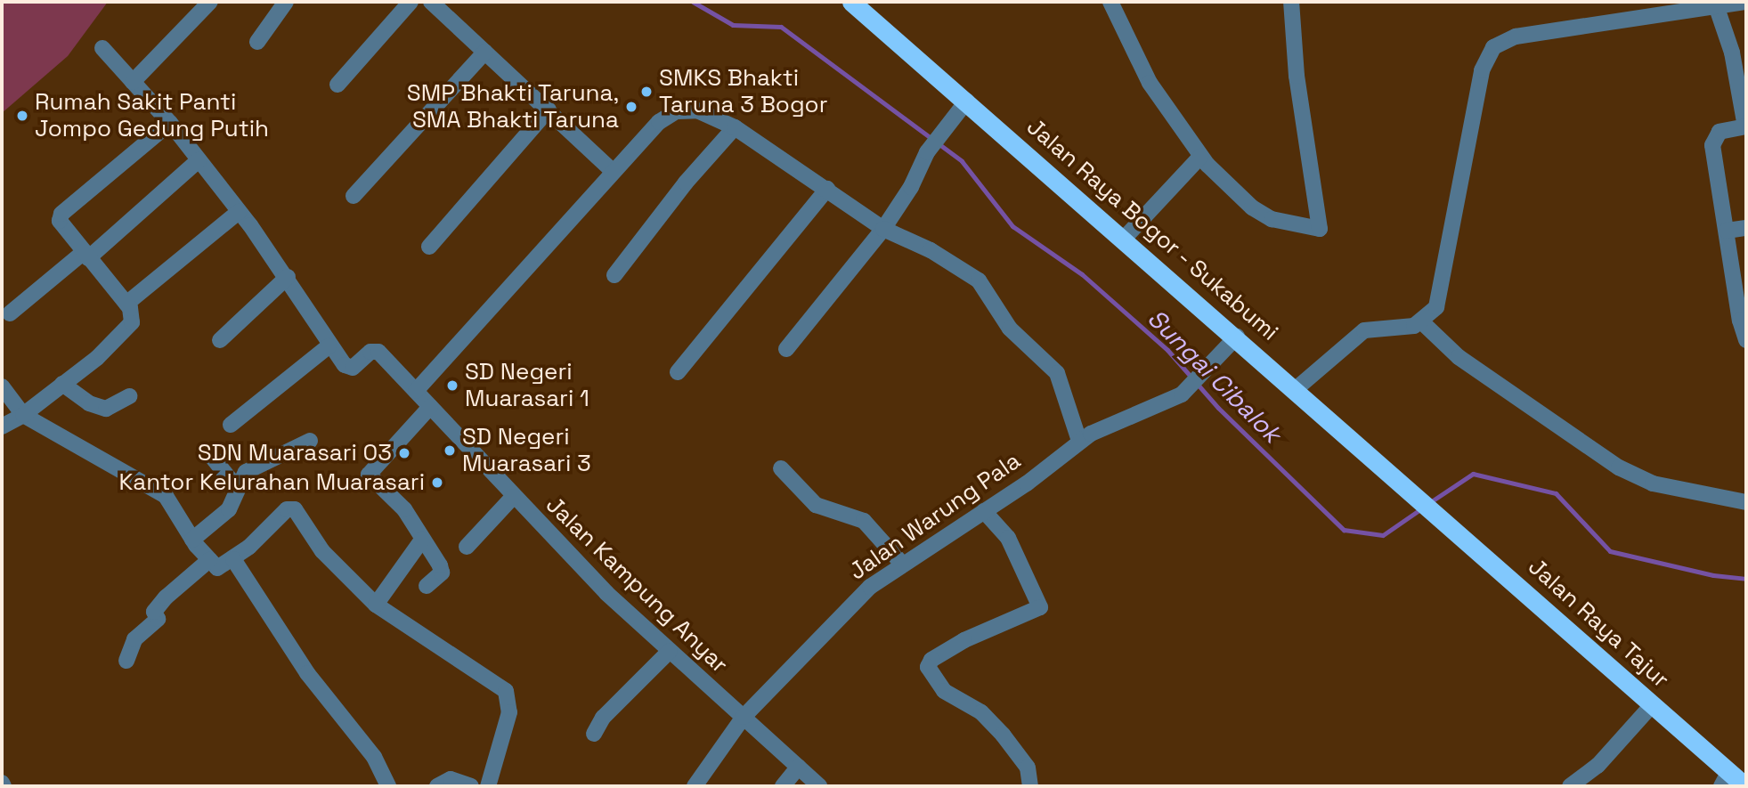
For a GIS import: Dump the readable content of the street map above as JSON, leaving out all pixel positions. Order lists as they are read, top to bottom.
{
  "streets": {
    "highway": ["Jalan Raya Bogor - Sukabumi", "Jalan Raya Tajur"],
    "street": ["Jalan Warung Pala", "Jalan Kampung Anyar"]
  },
  "crossings": [
    ["Jalan Raya Bogor - Sukabumi", "Jalan Warung Pala"],
    ["Jalan Raya Bogor - Sukabumi", "Jalan Raya Tajur"],
    ["Jalan Warung Pala", "Jalan Kampung Anyar"]
  ],
  "water": ["Sungai Cibalok"],
  "places": [
    "SMKS Bhakti Taruna 3 Bogor",
    "SMP Bhakti Taruna, SMA Bhakti Taruna",
    "Rumah Sakit Panti Jompo Gedung Putih",
    "SD Negeri Muarasari 1",
    "SD Negeri Muarasari 3",
    "SDN Muarasari 03",
    "Kantor Kelurahan Muarasari"
  ]
}
